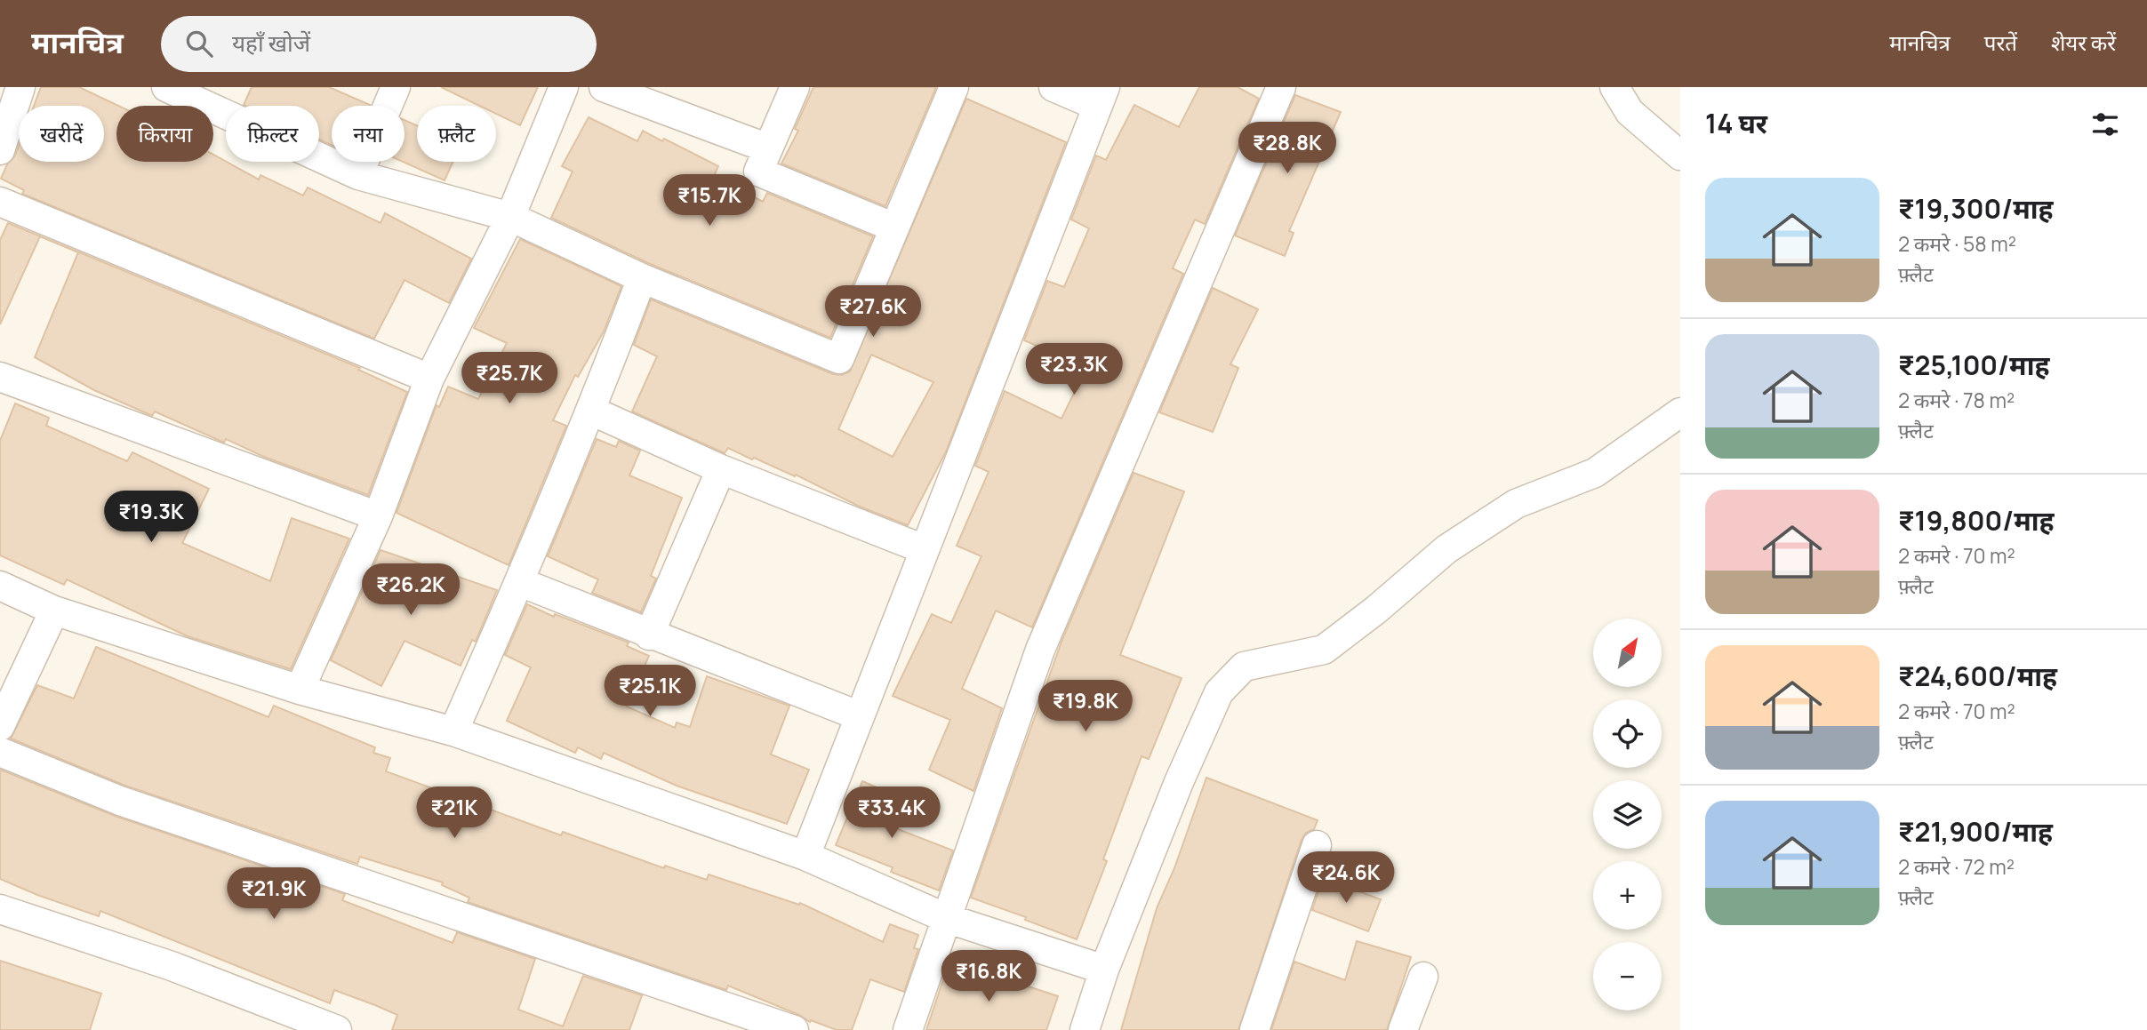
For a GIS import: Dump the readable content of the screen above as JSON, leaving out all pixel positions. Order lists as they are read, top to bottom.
{
  "north": "top right",
  "page": {
    "header": "मानचित्र",
    "search": "यहाँ खोजें",
    "nav": ["मानचित्र", "परतें", "शेयर करें"],
    "heading": "14 घर",
    "chip": [
      "खरीदें",
      "किराया",
      "फ़िल्टर",
      "नया",
      "फ़्लैट"
    ],
    "price": [
      "₹28.8K",
      "₹15.7K",
      "₹27.6K",
      "₹23.3K",
      "₹25.7K",
      "₹19.3K",
      "₹26.2K",
      "₹25.1K",
      "₹19.8K",
      "₹21K",
      "₹33.4K",
      "₹24.6K",
      "₹21.9K",
      "₹16.8K"
    ],
    "list": [
      {
        "name": "₹19,300/माह",
        "note": "2 कमरे · 58 m² · फ़्लैट"
      },
      {
        "name": "₹25,100/माह",
        "note": "2 कमरे · 78 m² · फ़्लैट"
      },
      {
        "name": "₹19,800/माह",
        "note": "2 कमरे · 70 m² · फ़्लैट"
      },
      {
        "name": "₹24,600/माह",
        "note": "2 कमरे · 70 m² · फ़्लैट"
      },
      {
        "name": "₹21,900/माह",
        "note": "2 कमरे · 72 m² · फ़्लैट"
      }
    ],
    "map_buttons": ["+", "−"]
  }
}
